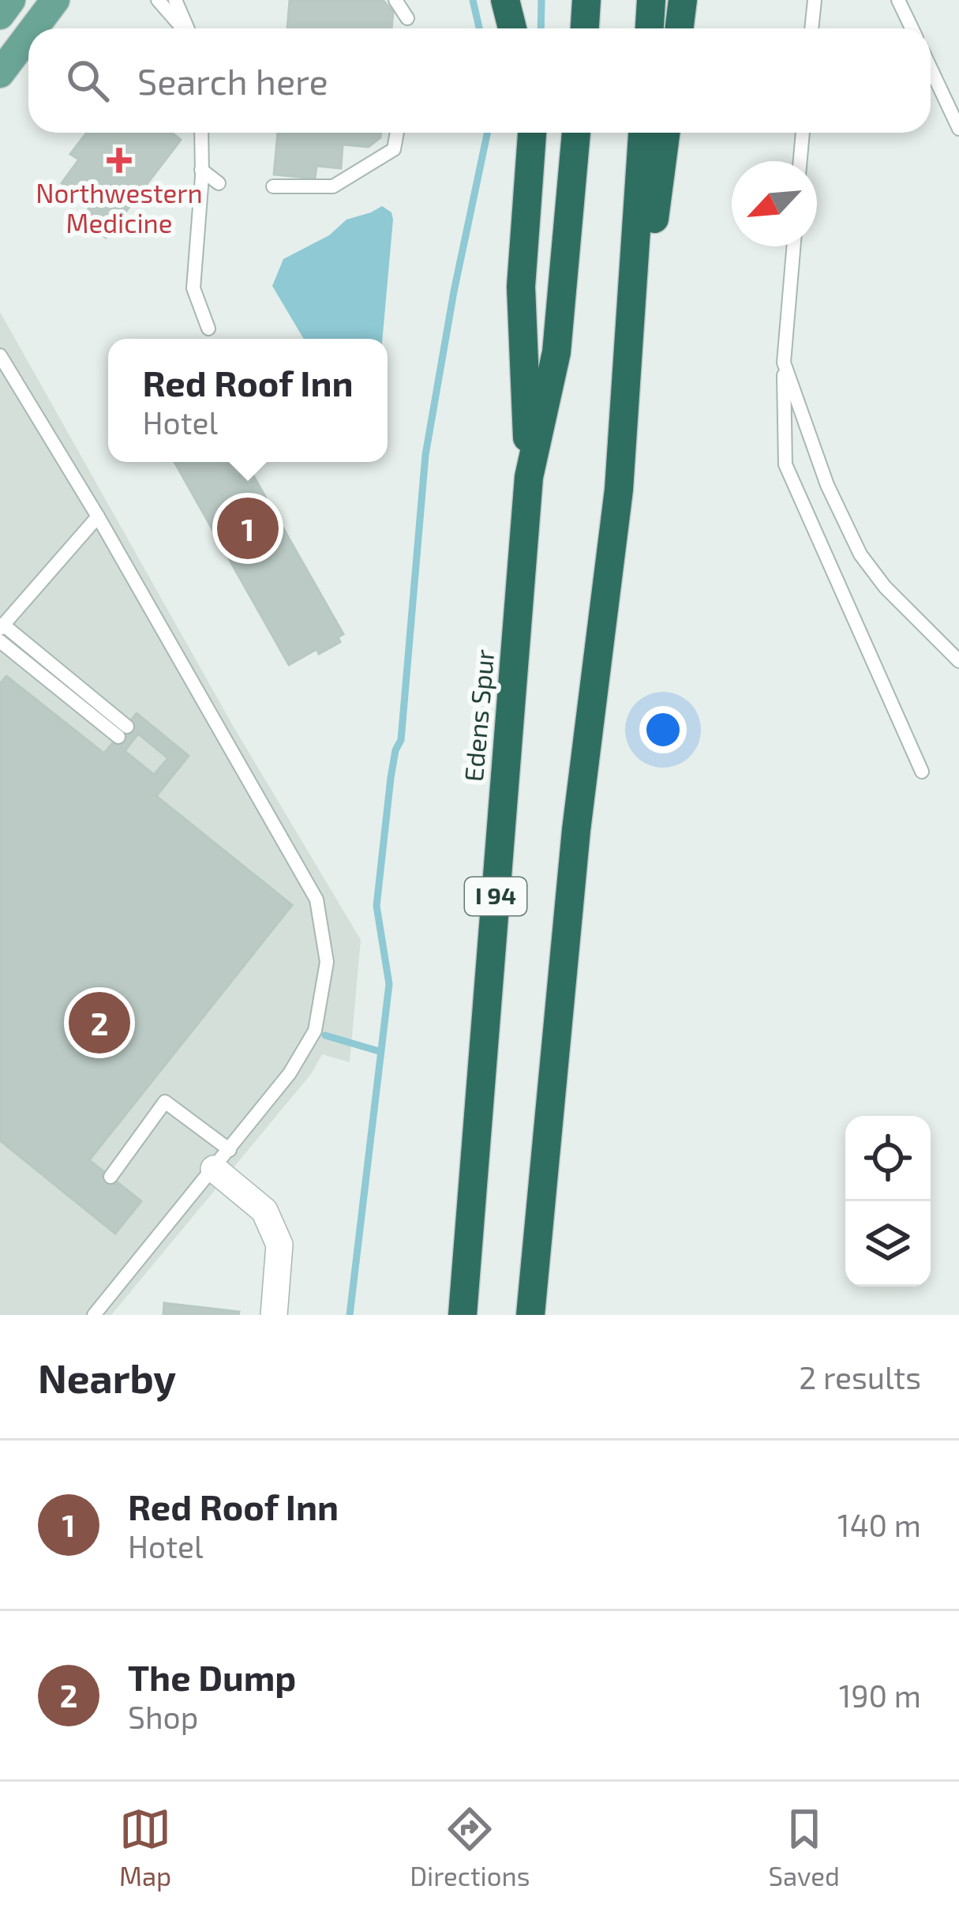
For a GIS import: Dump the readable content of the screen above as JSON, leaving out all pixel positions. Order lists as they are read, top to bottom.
{
  "streets": {
    "highway": ["Edens Spur", "I 94"]
  },
  "places": {
    "health": ["Northwestern Medicine"]
  },
  "north": "bottom left",
  "page": {
    "search": "Search here",
    "popup": ["Red Roof Inn", "Hotel"],
    "pins": ["1", "2"],
    "heading": ["Nearby", "2 results"],
    "list": [
      {
        "mark": "1",
        "name": "Red Roof Inn",
        "note": "Hotel",
        "value": "140 m"
      },
      {
        "mark": "2",
        "name": "The Dump",
        "note": "Shop",
        "value": "190 m"
      }
    ],
    "nav": ["Map", "Directions", "Saved"]
  }
}
